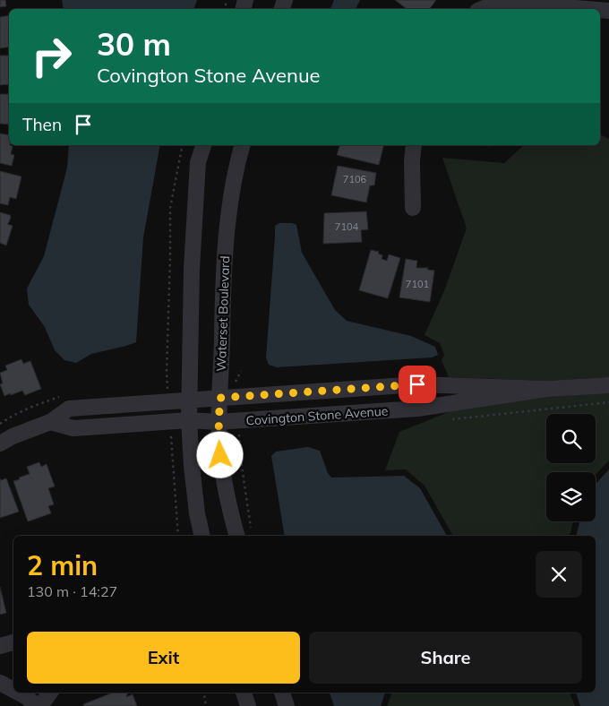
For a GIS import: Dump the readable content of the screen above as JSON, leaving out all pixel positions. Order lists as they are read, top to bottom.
{
  "streets": {
    "street": ["Waterset Boulevard", "Covington Stone Avenue"]
  },
  "crossings": [
    ["Waterset Boulevard", "Covington Stone Avenue"]
  ],
  "house_numbers": ["7106", "7104", "7101"],
  "page": {
    "turn": ["30 m", "Covington Stone Avenue"],
    "then": "Then",
    "heading": ["2 min", "130 m · 14:27"],
    "buttons": ["Exit", "Share"]
  }
}
